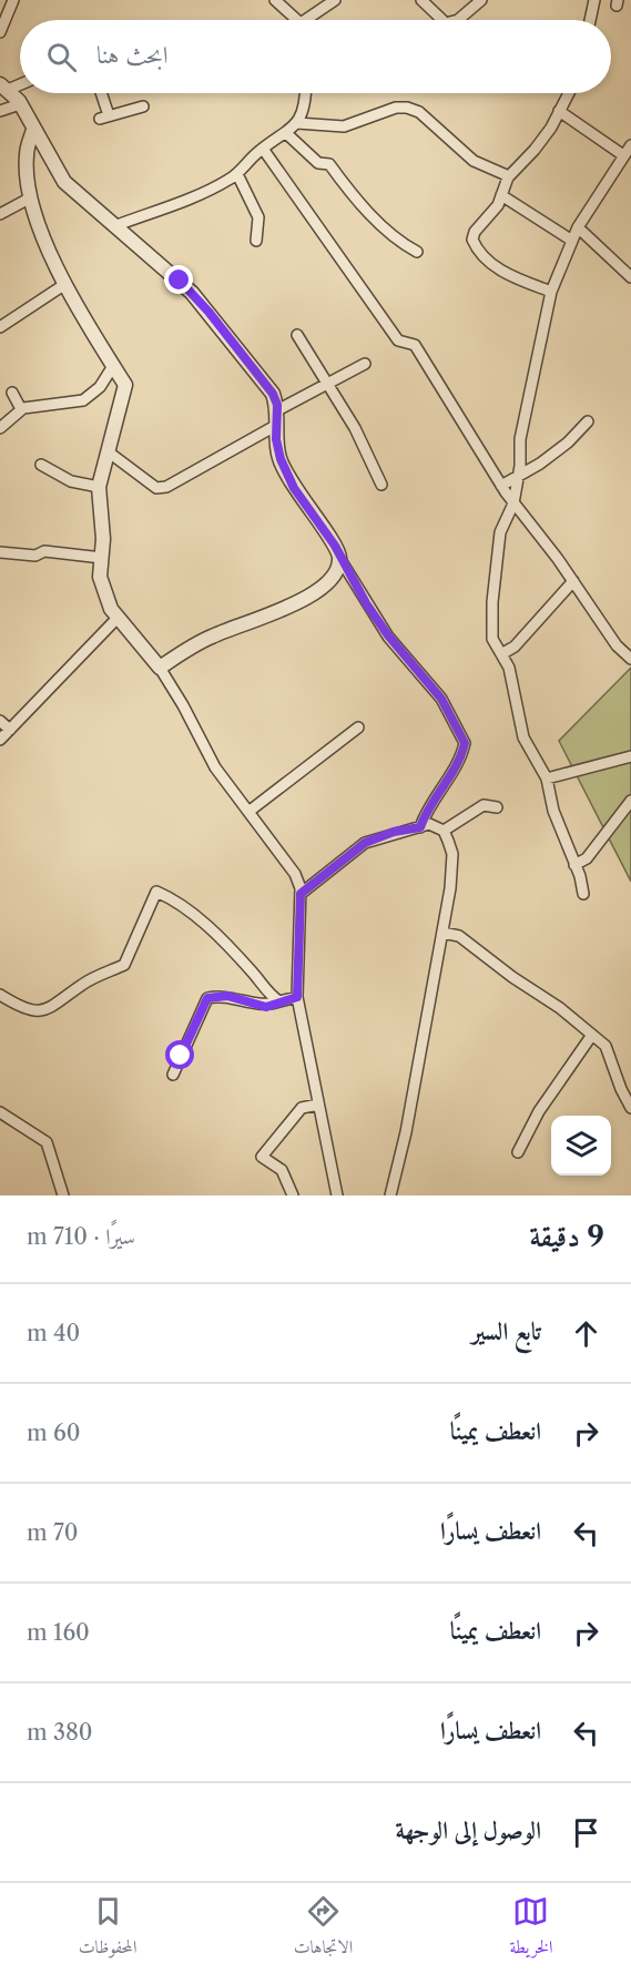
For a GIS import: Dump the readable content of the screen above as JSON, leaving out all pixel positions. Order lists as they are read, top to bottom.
{
  "page": {
    "search": "ابحث هنا",
    "heading": ["9 دقيقة", "سيرًا · 710 m"],
    "list": [
      ["تابع السير", "40 m"],
      ["انعطف يمينًا", "60 m"],
      ["انعطف يسارًا", "70 m"],
      ["انعطف يمينًا", "160 m"],
      ["انعطف يسارًا", "380 m"],
      "الوصول إلى الوجهة"
    ],
    "nav": ["الخريطة", "الاتجاهات", "المحفوظات"]
  }
}
